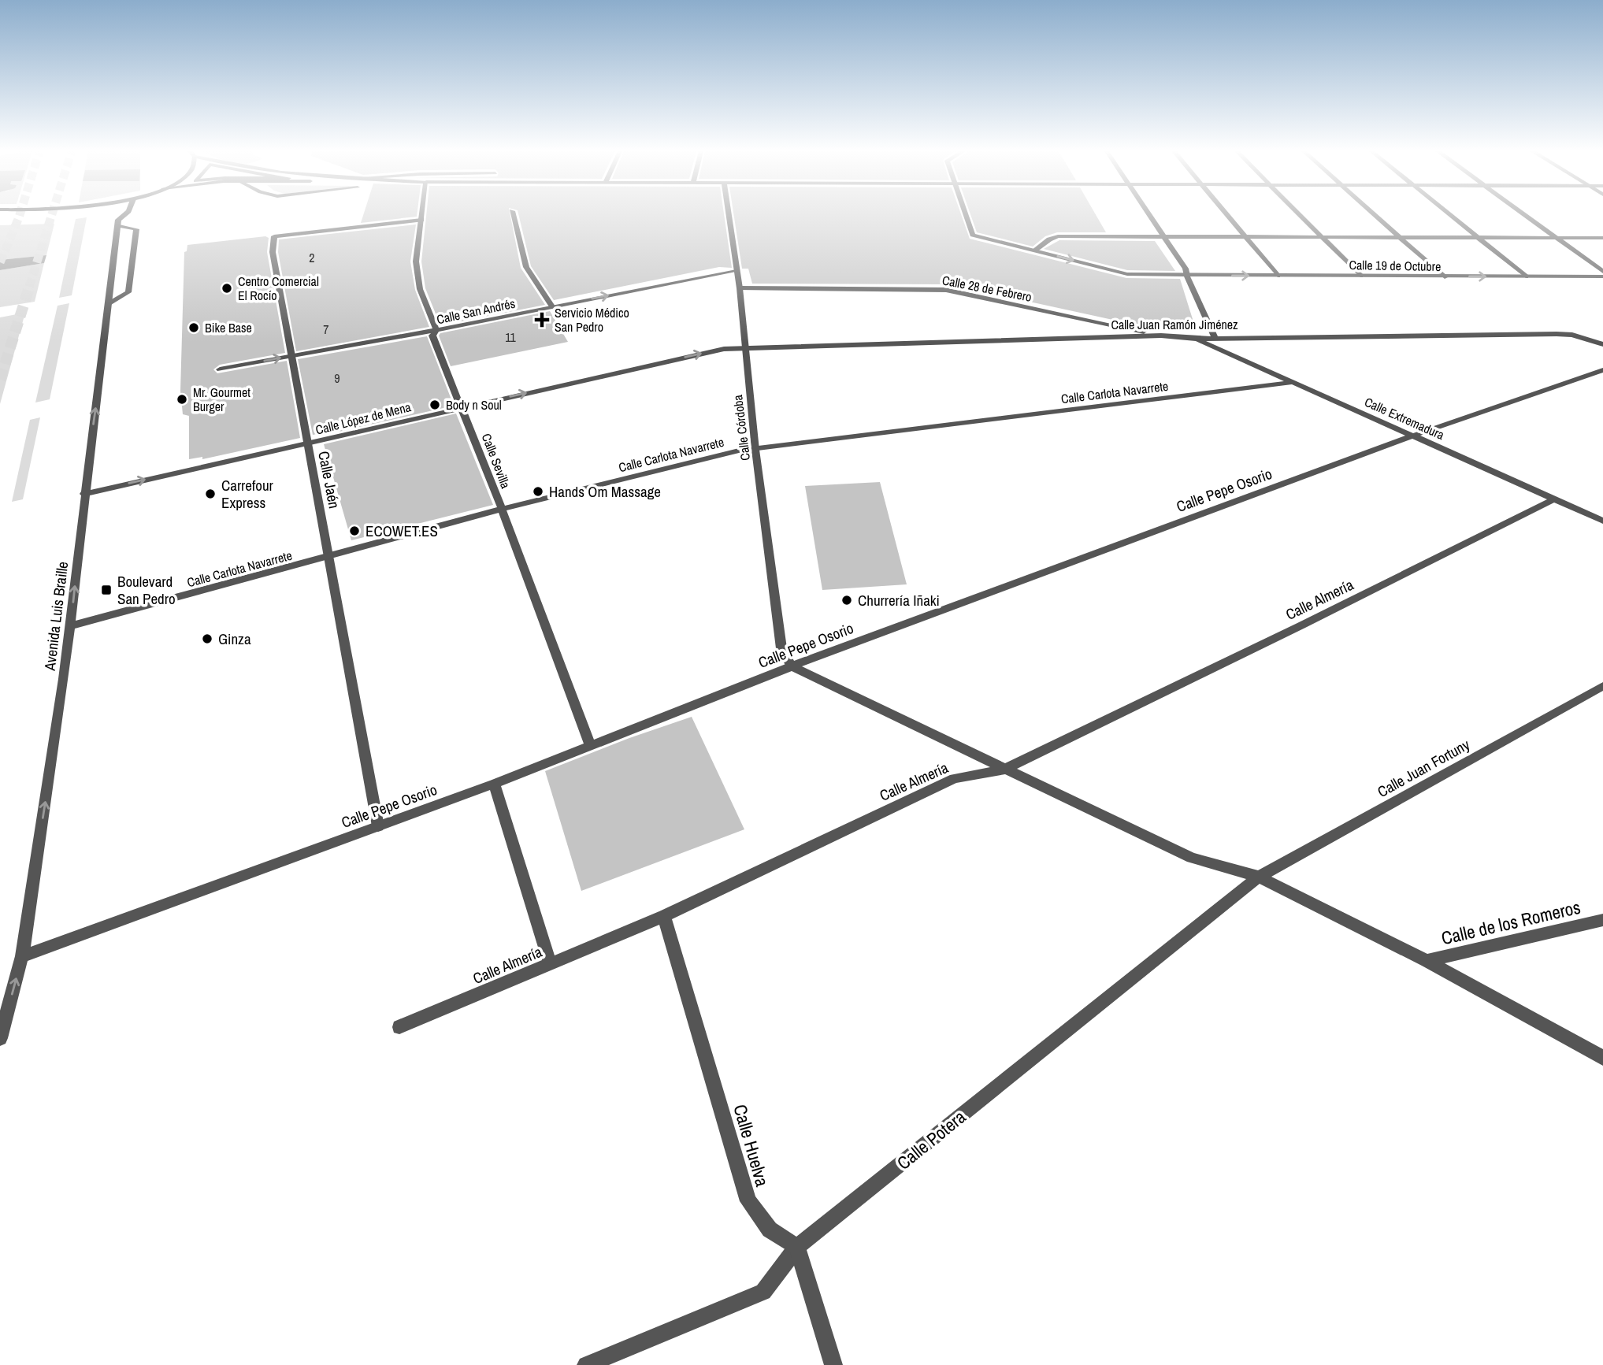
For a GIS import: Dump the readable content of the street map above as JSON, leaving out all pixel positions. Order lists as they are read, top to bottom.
{
  "streets": {
    "street": [
      "Calle 19 de Octubre",
      "Calle 28 de Febrero",
      "Calle San Andrés",
      "Calle Juan Ramón Jiménez",
      "Calle Carlota Navarrete",
      "Calle López de Mena",
      "Calle Extremadura",
      "Calle Córdoba",
      "Calle Sevilla",
      "Calle Jaén",
      "Calle Pepe Osorio",
      "Calle Almería",
      "Avenida Luis Braille",
      "Calle Juan Fortuny",
      "Calle de los Romeros",
      "Calle Potera",
      "Calle Huelva"
    ]
  },
  "crossings": [
    ["Calle 28 de Febrero", "Calle Juan Ramón Jiménez"],
    ["Calle 28 de Febrero", "Calle Córdoba"],
    ["Calle San Andrés", "Calle Córdoba"],
    ["Calle San Andrés", "Calle Sevilla"],
    ["Calle San Andrés", "Calle Jaén"],
    ["Calle Juan Ramón Jiménez", "Calle López de Mena"],
    ["Calle Juan Ramón Jiménez", "Calle Extremadura"],
    ["Calle Juan Ramón Jiménez", "Calle Córdoba"],
    ["Calle Carlota Navarrete", "Calle Extremadura"],
    ["Calle Carlota Navarrete", "Calle Córdoba"],
    ["Calle Carlota Navarrete", "Calle Sevilla"],
    ["Calle Carlota Navarrete", "Calle Jaén"],
    ["Calle Carlota Navarrete", "Avenida Luis Braille"],
    ["Calle López de Mena", "Calle Córdoba"],
    ["Calle López de Mena", "Calle Sevilla"],
    ["Calle López de Mena", "Calle Jaén"],
    ["Calle López de Mena", "Avenida Luis Braille"],
    ["Calle Extremadura", "Calle Pepe Osorio"],
    ["Calle Extremadura", "Calle Almería"],
    ["Calle Córdoba", "Calle Pepe Osorio"],
    ["Calle Sevilla", "Calle Jaén"],
    ["Calle Sevilla", "Calle Pepe Osorio"],
    ["Calle Jaén", "Calle Pepe Osorio"],
    ["Calle Pepe Osorio", "Avenida Luis Braille"],
    ["Calle Almería", "Calle Huelva"],
    ["Calle Juan Fortuny", "Calle Potera"],
    ["Calle Potera", "Calle Huelva"]
  ],
  "one_way": ["Calle San Andrés", "Calle López de Mena", "Avenida Luis Braille"],
  "places": {
    "other": [
      "Centro Comercial El Rocío",
      "Bike Base",
      "Mr. Gourmet Burger",
      "Body n Soul",
      "Hands Om Massage",
      "Carrefour Express",
      "ECOWET.ES",
      "Churrería Iñaki",
      "Ginza"
    ],
    "health": ["Servicio Médico San Pedro"],
    "transit": ["Boulevard San Pedro"]
  },
  "house_numbers": [
    "2",
    "7",
    "11",
    "9"
  ]
}
